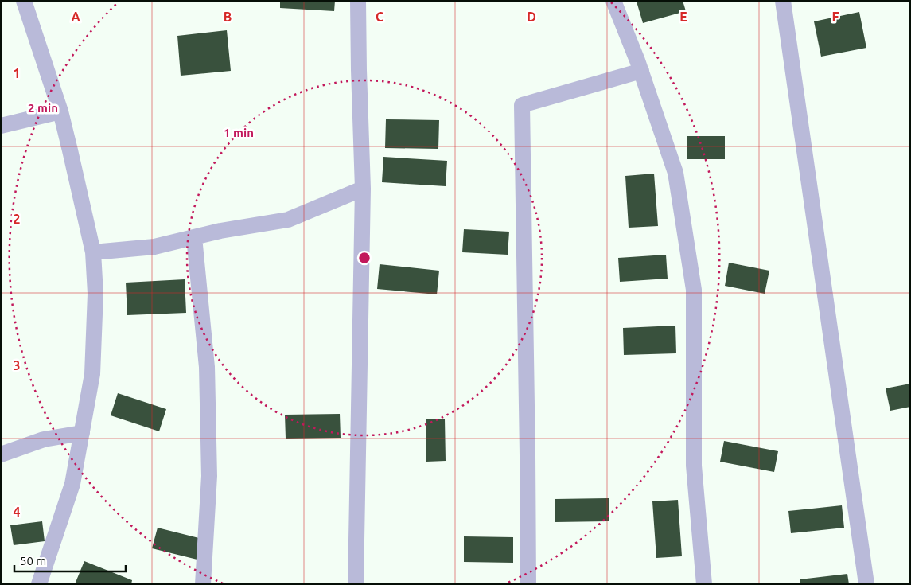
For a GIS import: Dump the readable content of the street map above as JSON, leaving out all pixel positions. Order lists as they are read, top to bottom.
{
  "scale_bar": "50 m",
  "grid": {
    "columns": [
      "A",
      "B",
      "C",
      "D",
      "E",
      "F"
    ],
    "rows": [
      "1",
      "2",
      "3",
      "4"
    ]
  },
  "rings": ["2 min", "1 min"]
}
